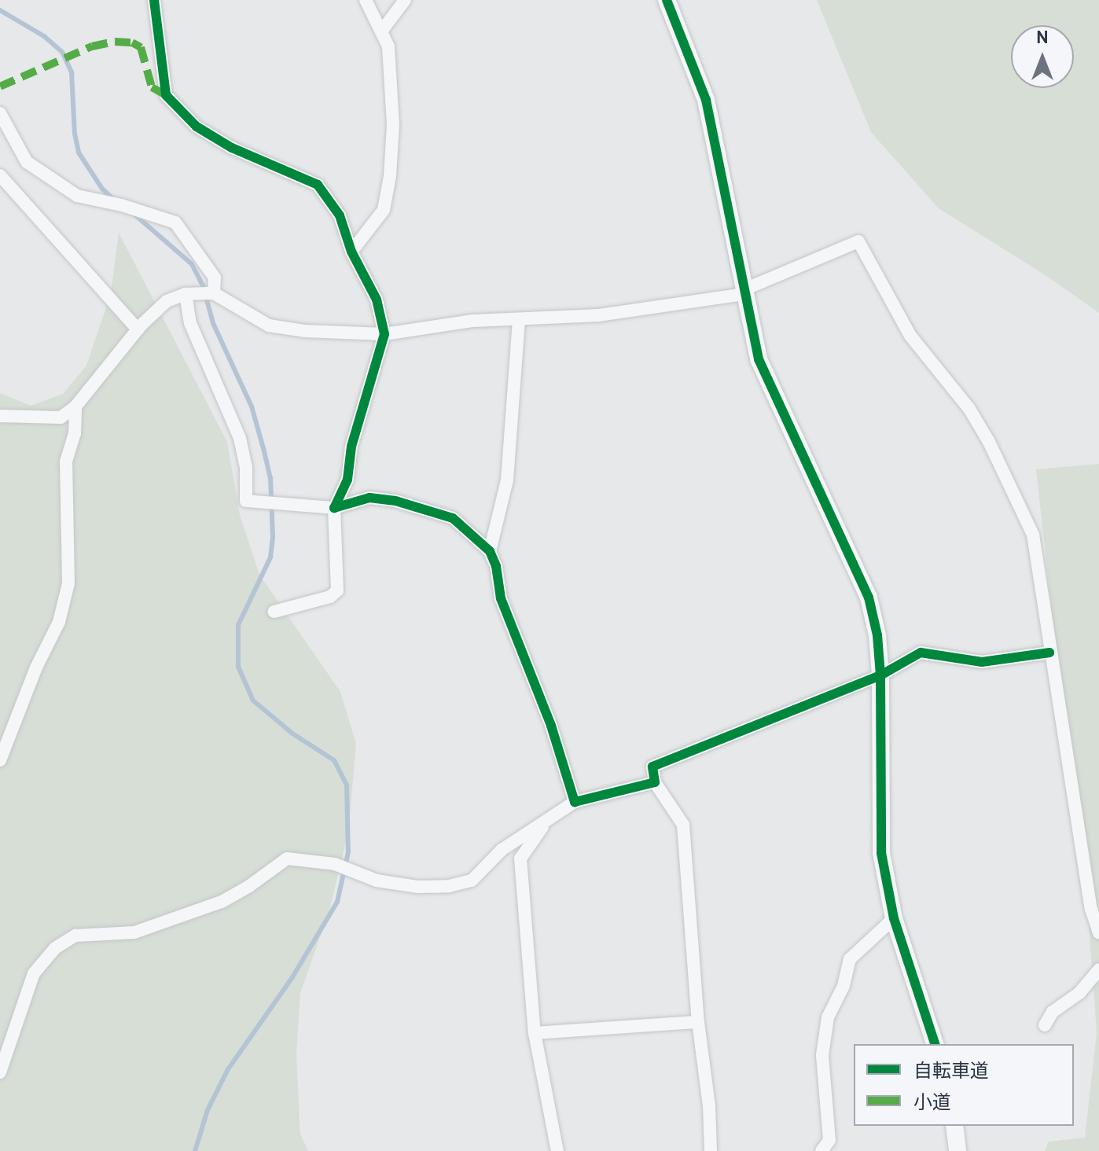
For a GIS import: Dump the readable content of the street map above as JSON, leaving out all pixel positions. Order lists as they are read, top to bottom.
{
  "legend": ["自転車道", "小道"],
  "north": "top"
}
